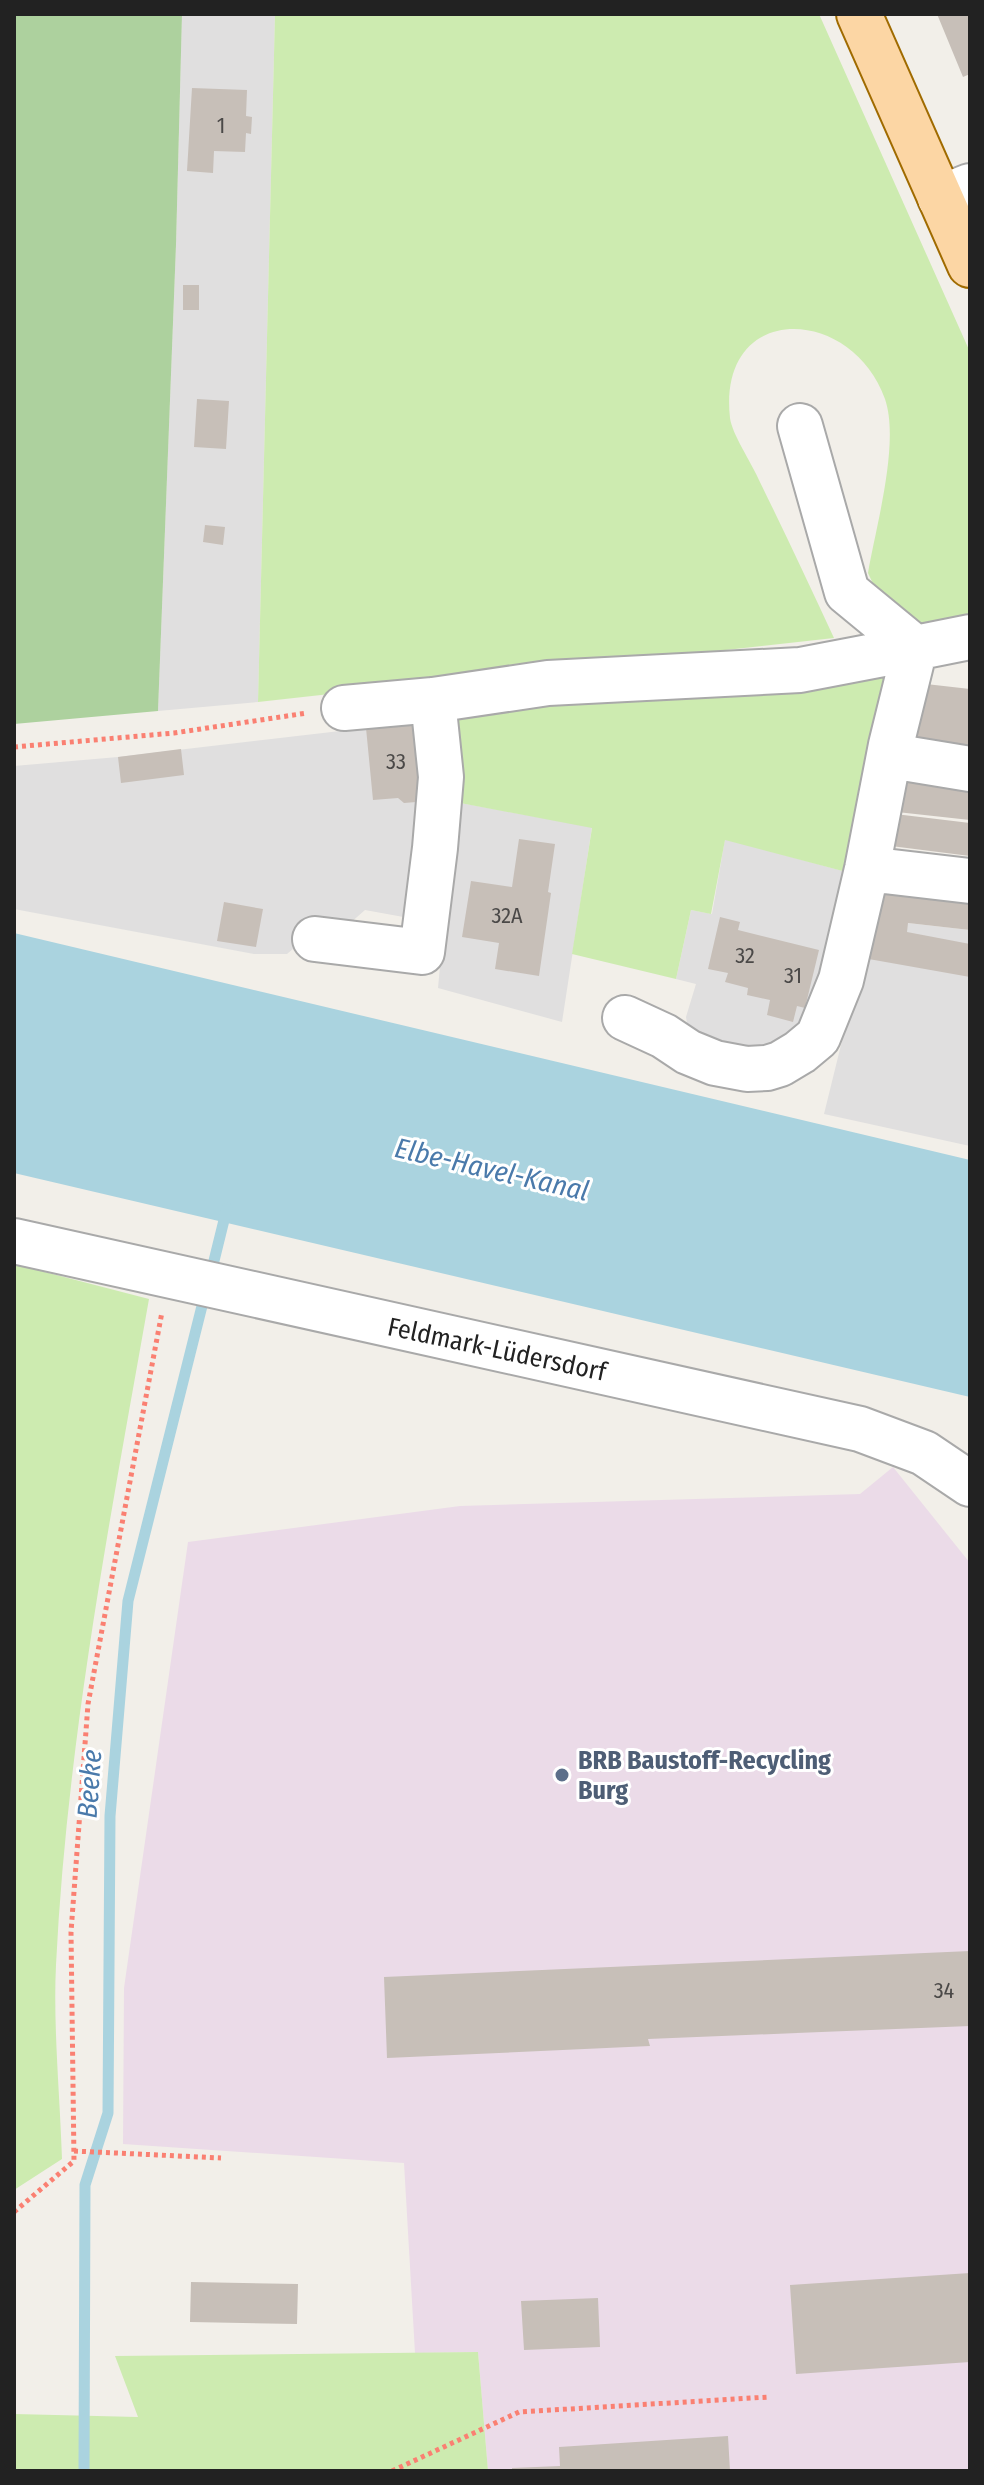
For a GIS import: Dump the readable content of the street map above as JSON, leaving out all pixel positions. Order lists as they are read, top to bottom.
{
  "streets": {
    "street": ["Feldmark-Lüdersdorf"]
  },
  "water": ["Elbe-Havel-Kanal", "Beeke"],
  "places": ["BRB Baustoff-Recycling Burg"],
  "house_numbers": [
    "1",
    "33",
    "32A",
    "32",
    "31",
    "34"
  ]
}
